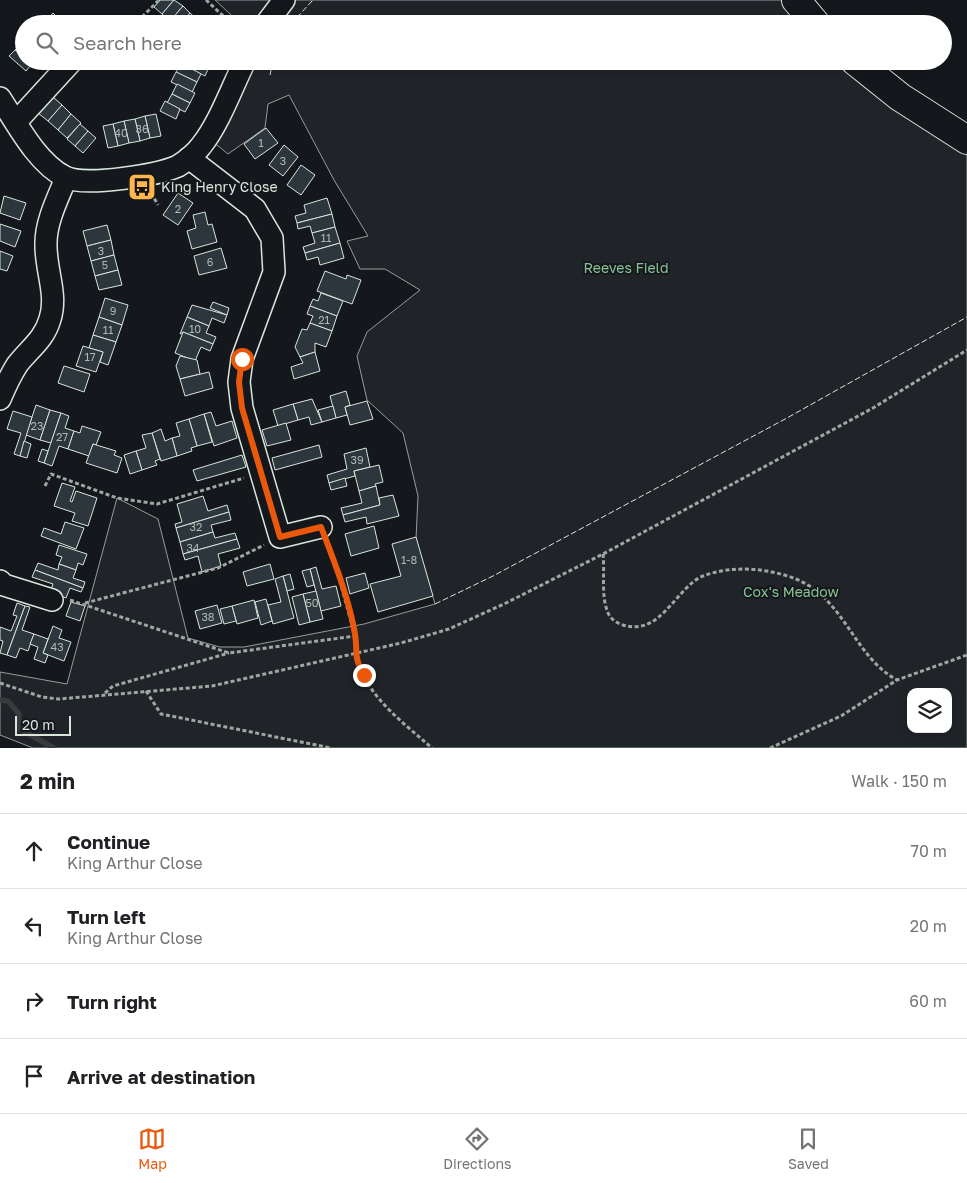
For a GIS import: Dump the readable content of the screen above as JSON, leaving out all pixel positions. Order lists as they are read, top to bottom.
{
  "parks": ["Reeves Field", "Cox's Meadow"],
  "places": {
    "bus stop": ["King Henry Close"]
  },
  "house_numbers": [
    "36",
    "40",
    "1",
    "3",
    "2",
    "11",
    "3",
    "6",
    "5",
    "9",
    "21",
    "10",
    "11",
    "17",
    "23",
    "27",
    "39",
    "32",
    "34",
    "1-8",
    "50",
    "38",
    "43"
  ],
  "scale_bar": "20 m",
  "page": {
    "search": "Search here",
    "scale": "20 m",
    "heading": ["2 min", "Walk · 150 m"],
    "list": [
      ["Continue", "King Arthur Close", "70 m"],
      ["Turn left", "King Arthur Close", "20 m"],
      ["Turn right", "60 m"],
      "Arrive at destination"
    ],
    "nav": ["Map", "Directions", "Saved"]
  }
}
